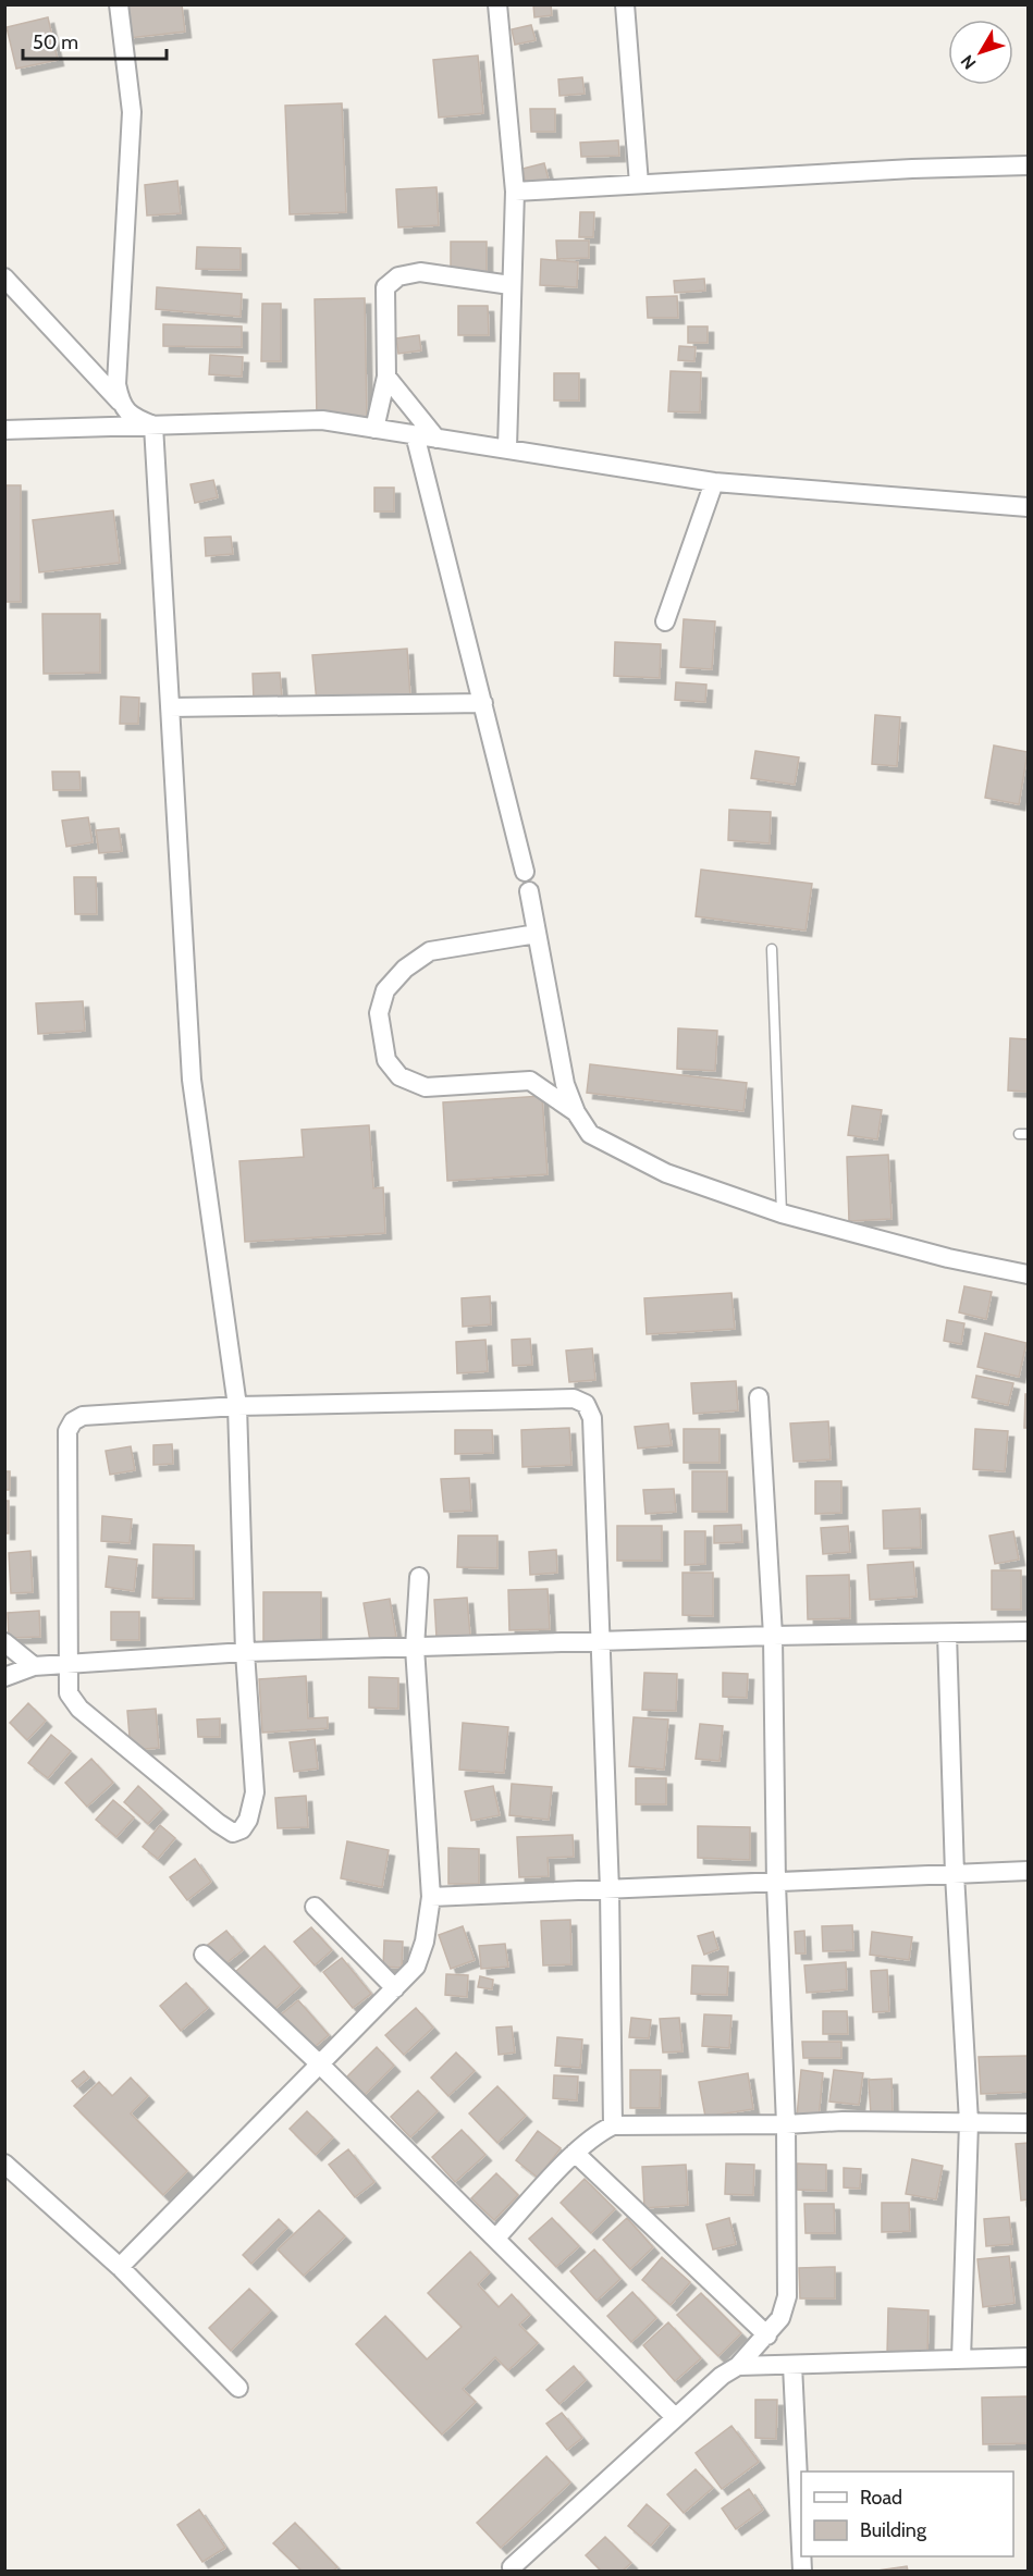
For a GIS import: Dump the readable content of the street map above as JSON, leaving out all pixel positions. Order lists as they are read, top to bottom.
{
  "legend": ["Road", "Building"],
  "scale_bar": "50 m",
  "north": "bottom left"
}
